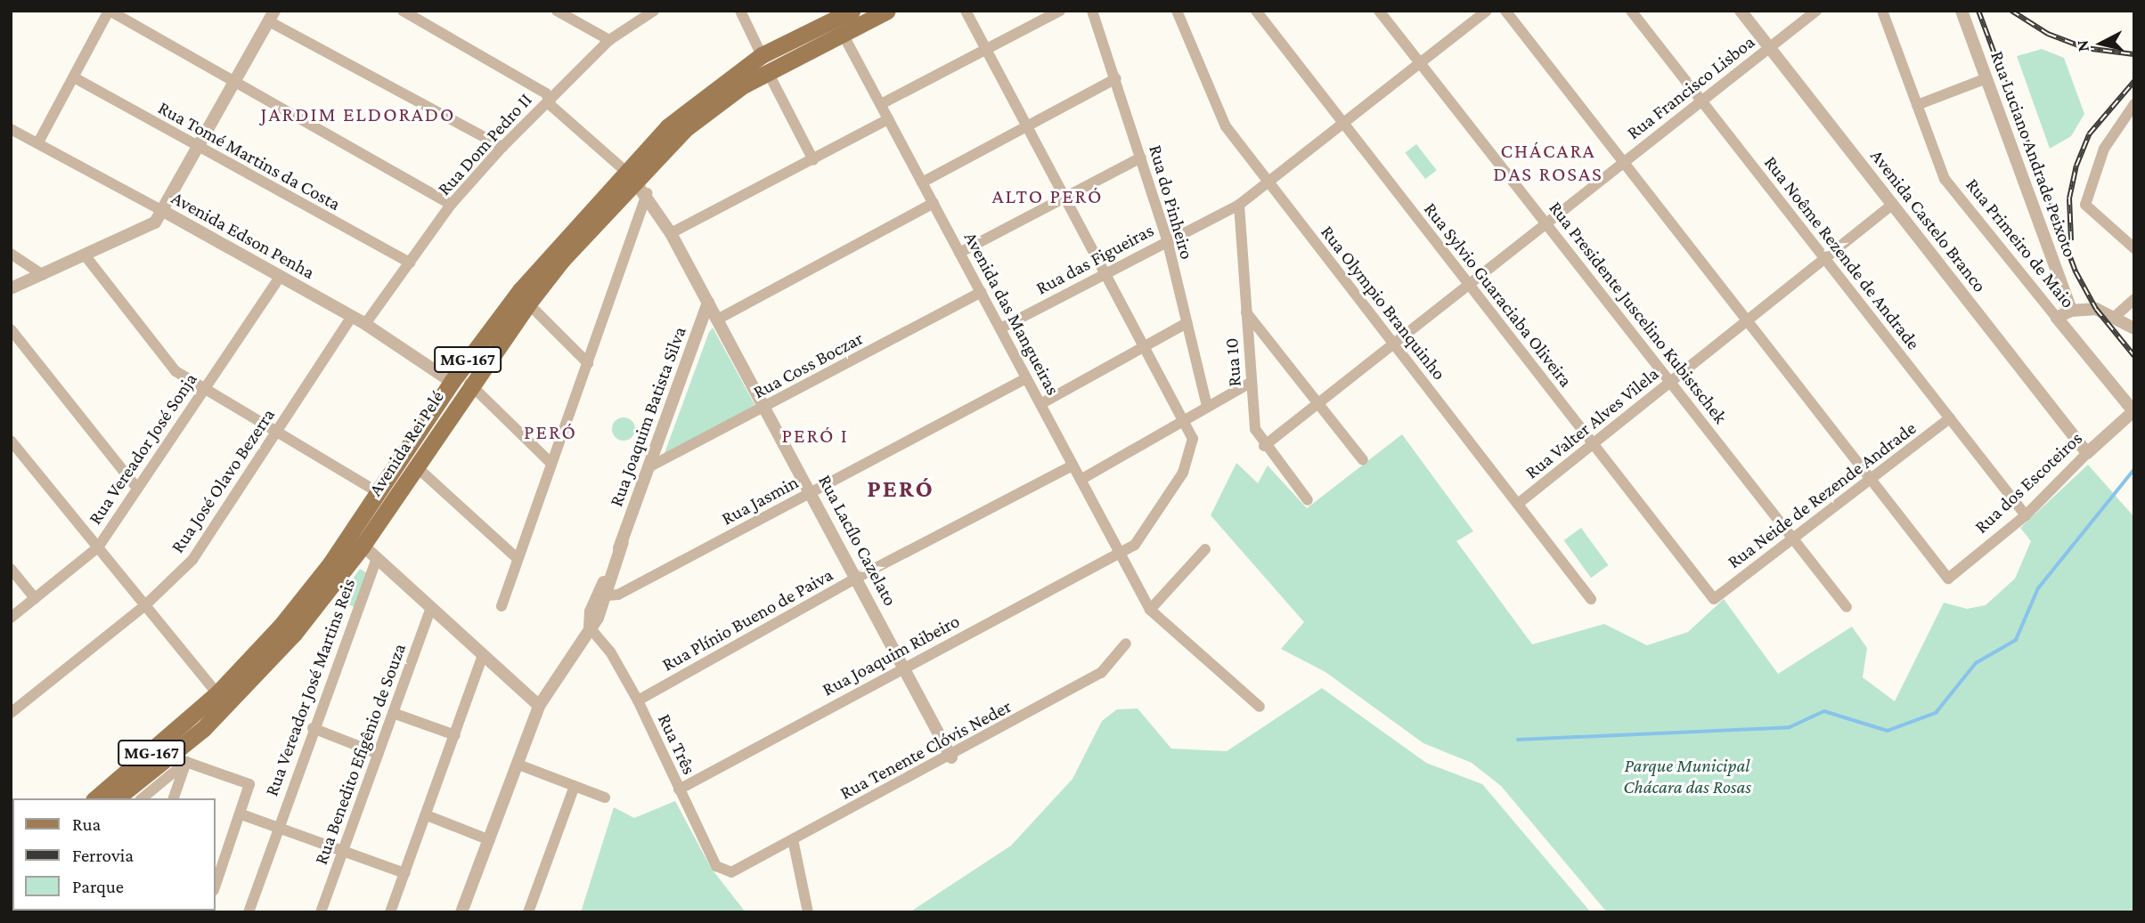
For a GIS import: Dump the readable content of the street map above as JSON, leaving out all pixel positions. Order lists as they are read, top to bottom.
{
  "streets": {
    "main road": ["MG-167", "Avenida Rei Pelé"],
    "street": [
      "Rua Francisco Lisboa",
      "Rua Dom Pedro II",
      "Rua Luciano Andrade Peixoto",
      "Rua Tomé Martins da Costa",
      "Rua do Pinheiro",
      "Avenida Castelo Branco",
      "Avenida Edson Penha",
      "Rua Primeiro de Maio",
      "Rua Noême Rezende de Andrade",
      "Rua das Figueiras",
      "Rua Sylvio Guaraciaba Oliveira",
      "Rua Olympio Branquinho",
      "Rua Presidente Juscelino Kubistschek",
      "Avenida das Mangueiras",
      "Rua 10",
      "Rua Coss Boczar",
      "Rua Joaquim Batista Silva",
      "Rua Valter Alves Vilela",
      "Rua Vereador José Sonja",
      "Rua José Olavo Bezerra",
      "Rua dos Escoteiros",
      "Rua Neide de Rezende Andrade",
      "Rua Jasmin",
      "Rua Lacílo Cazelato",
      "Rua Plínio Bueno de Paiva",
      "Rua Joaquim Ribeiro",
      "Rua Vereador José Martins Reis",
      "Rua Três",
      "Rua Tenente Clóvis Neder",
      "Rua Benedito Efigênio de Souza"
    ]
  },
  "crossings": [
    ["Rua Francisco Lisboa", "Avenida Castelo Branco"],
    ["Rua Francisco Lisboa", "Rua Noême Rezende de Andrade"],
    ["Rua Francisco Lisboa", "Rua Sylvio Guaraciaba Oliveira"],
    ["Rua Francisco Lisboa", "Rua Olympio Branquinho"],
    ["Rua Francisco Lisboa", "Rua Presidente Juscelino Kubistschek"],
    ["Rua Francisco Lisboa", "Rua 10"],
    ["Rua Dom Pedro II", "Rua Tomé Martins da Costa"],
    ["Rua Dom Pedro II", "Avenida Edson Penha"],
    ["Rua do Pinheiro", "Rua das Figueiras"],
    ["Avenida Castelo Branco", "Rua Valter Alves Vilela"],
    ["Avenida Castelo Branco", "Rua dos Escoteiros"],
    ["Avenida Edson Penha", "Avenida Rei Pelé"],
    ["Avenida Edson Penha", "Rua Vereador José Sonja"],
    ["Avenida Edson Penha", "Rua José Olavo Bezerra"],
    ["Rua Primeiro de Maio", "Rua dos Escoteiros"],
    ["Rua Noême Rezende de Andrade", "Rua Valter Alves Vilela"],
    ["Rua Noême Rezende de Andrade", "Rua dos Escoteiros"],
    ["Rua Noême Rezende de Andrade", "Rua Neide de Rezende Andrade"],
    ["Rua das Figueiras", "Rua Sylvio Guaraciaba Oliveira"],
    ["Rua das Figueiras", "Rua Olympio Branquinho"],
    ["Rua das Figueiras", "Rua Presidente Juscelino Kubistschek"],
    ["Rua das Figueiras", "Avenida das Mangueiras"],
    ["Rua das Figueiras", "Rua 10"],
    ["Rua das Figueiras", "Rua Joaquim Ribeiro"],
    ["Rua Sylvio Guaraciaba Oliveira", "Rua Valter Alves Vilela"],
    ["Rua Sylvio Guaraciaba Oliveira", "Rua Neide de Rezende Andrade"],
    ["Rua Olympio Branquinho", "Rua Valter Alves Vilela"],
    ["Rua Presidente Juscelino Kubistschek", "Rua Valter Alves Vilela"],
    ["Rua Presidente Juscelino Kubistschek", "Rua Neide de Rezende Andrade"],
    ["Avenida das Mangueiras", "Rua Coss Boczar"],
    ["Avenida das Mangueiras", "Avenida Rei Pelé"],
    ["Avenida das Mangueiras", "Rua Jasmin"],
    ["Avenida das Mangueiras", "Rua Plínio Bueno de Paiva"],
    ["Avenida das Mangueiras", "Rua Joaquim Ribeiro"],
    ["Rua Coss Boczar", "Rua Joaquim Batista Silva"],
    ["Rua Coss Boczar", "Rua Lacílo Cazelato"],
    ["Rua Joaquim Batista Silva", "Rua Jasmin"],
    ["Rua Joaquim Batista Silva", "Rua Lacílo Cazelato"],
    ["Rua Joaquim Batista Silva", "Rua Três"],
    ["Avenida Rei Pelé", "Rua Lacílo Cazelato"],
    ["Rua dos Escoteiros", "Rua Neide de Rezende Andrade"],
    ["Rua Jasmin", "Rua Lacílo Cazelato"],
    ["Rua Lacílo Cazelato", "Rua Plínio Bueno de Paiva"],
    ["Rua Lacílo Cazelato", "Rua Joaquim Ribeiro"],
    ["Rua Lacílo Cazelato", "Rua Tenente Clóvis Neder"],
    ["Rua Plínio Bueno de Paiva", "Rua Três"],
    ["Rua Joaquim Ribeiro", "Rua Três"],
    ["Rua Três", "Rua Tenente Clóvis Neder"]
  ],
  "districts": [
    "JARDIM ELDORADO",
    "CHÁCARA DAS ROSAS",
    "ALTO PERÓ",
    "PERÓ",
    "PERÓ I",
    "PERÓ"
  ],
  "parks": ["Parque Municipal Chácara das Rosas"],
  "legend": ["Rua", "Ferrovia", "Parque"],
  "north": "left"
}
